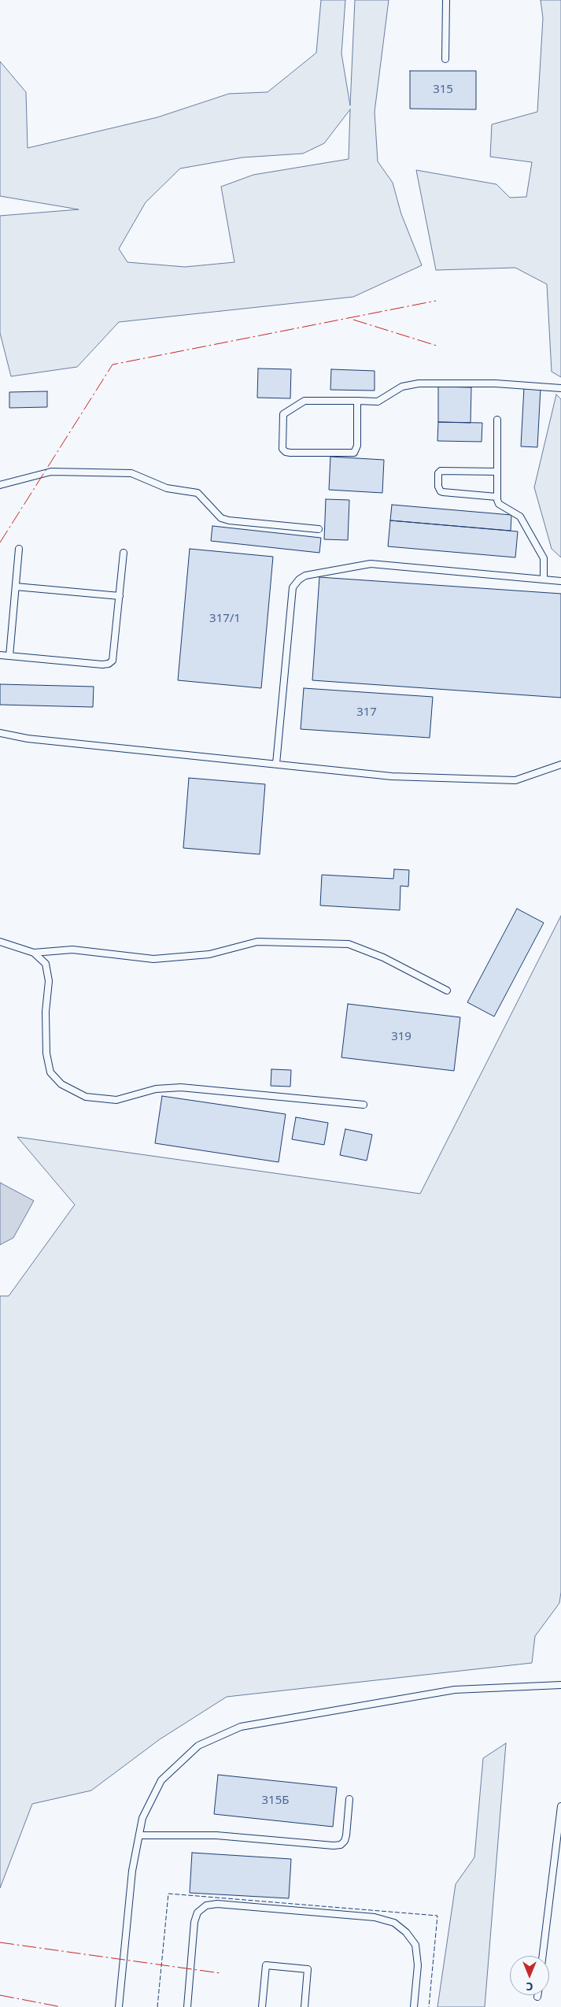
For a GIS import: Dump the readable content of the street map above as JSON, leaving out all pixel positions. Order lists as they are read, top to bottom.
{
  "house_numbers": [
    "315",
    "317/1",
    "317",
    "319",
    "315Б"
  ],
  "north": "bottom"
}
